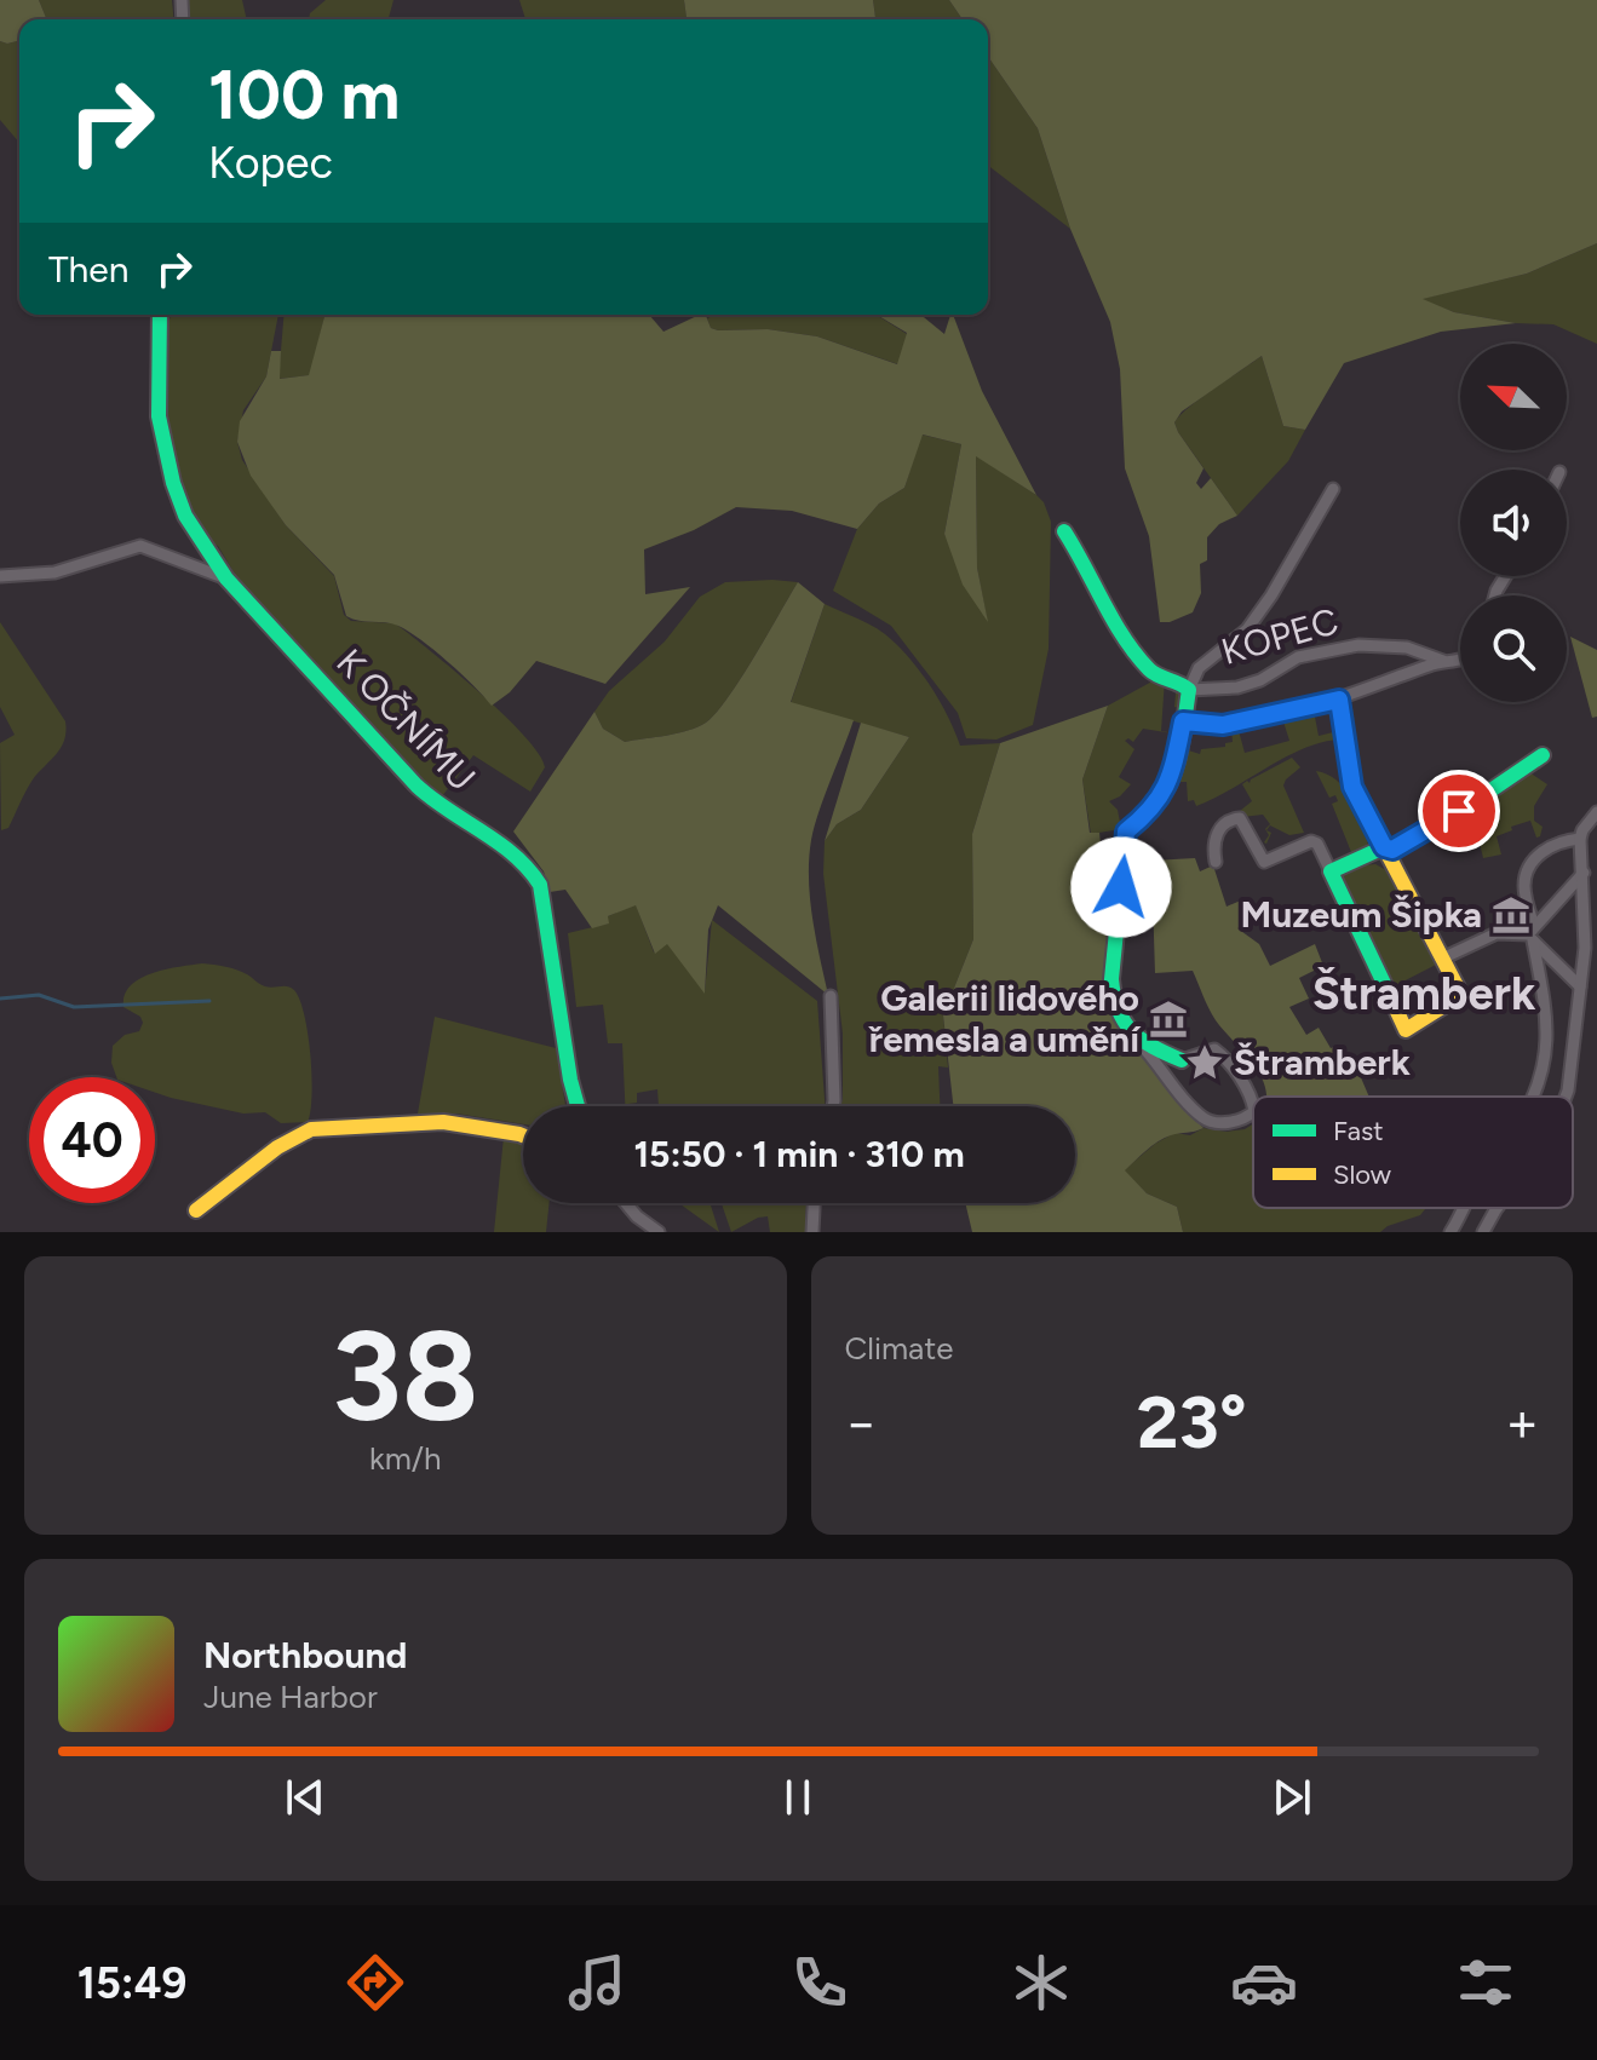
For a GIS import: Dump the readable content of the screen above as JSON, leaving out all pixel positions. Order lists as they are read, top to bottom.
{
  "streets": {
    "street": ["KOPEC", "K OČNÍMU"]
  },
  "districts": ["Štramberk"],
  "places": {
    "museum": ["Muzeum Šipka", "Galerii lidového řemesla a umění"],
    "place": ["Štramberk"]
  },
  "legend": ["Fast", "Slow"],
  "north": "top left",
  "page": {
    "turn": ["100 m", "Kopec"],
    "then": "Then",
    "limit": "40",
    "trip": "15:50 · 1 min · 310 m",
    "tile": [
      ["38", "km/h"],
      "Climate"
    ],
    "heat": ["−", "23°", "+"],
    "song": ["Northbound", "June Harbor"],
    "tabs": "15:49"
  }
}
